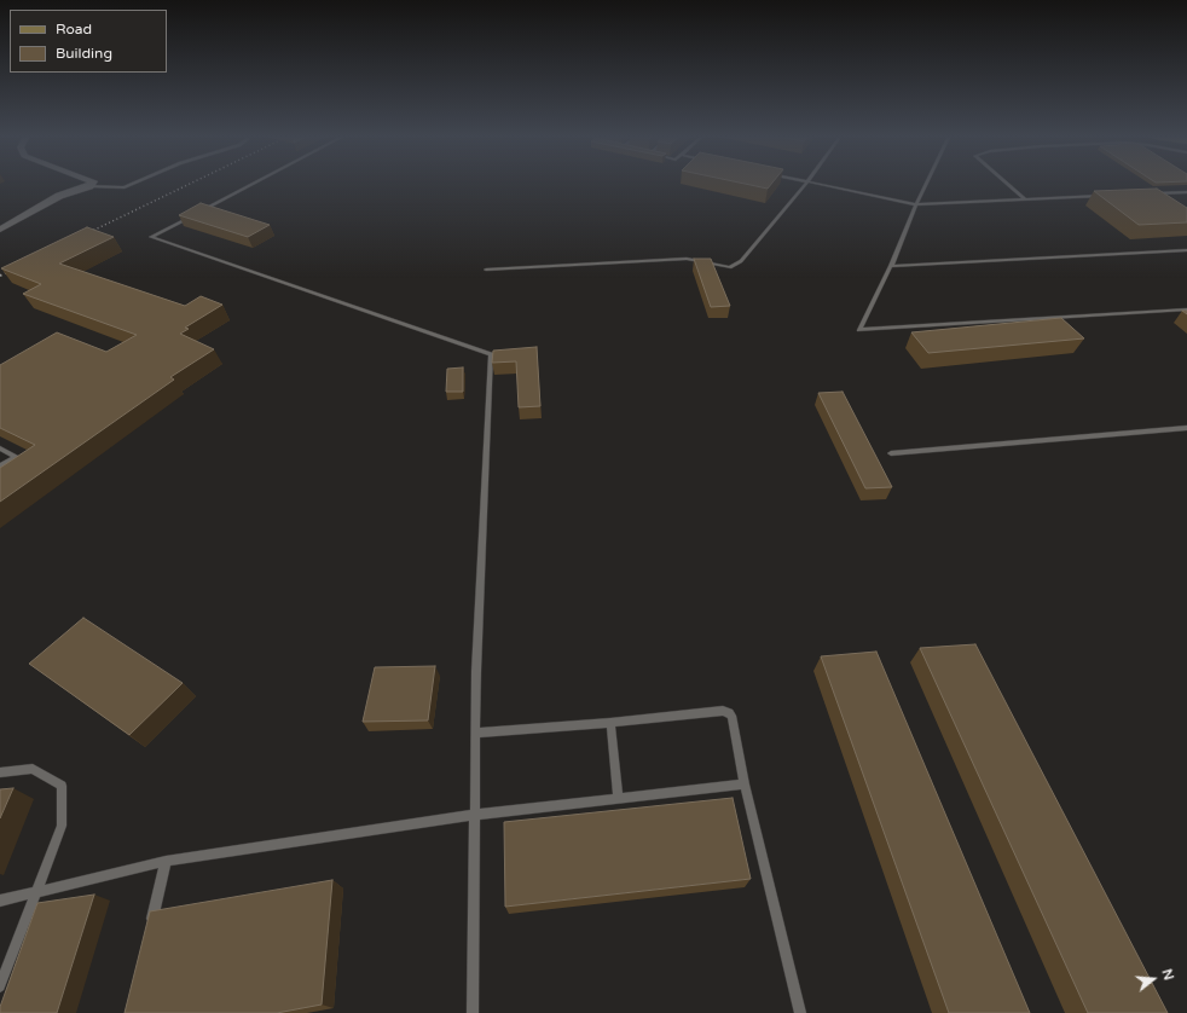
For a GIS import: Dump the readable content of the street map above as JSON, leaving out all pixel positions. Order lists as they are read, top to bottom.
{
  "legend": ["Road", "Building"],
  "north": "right"
}
